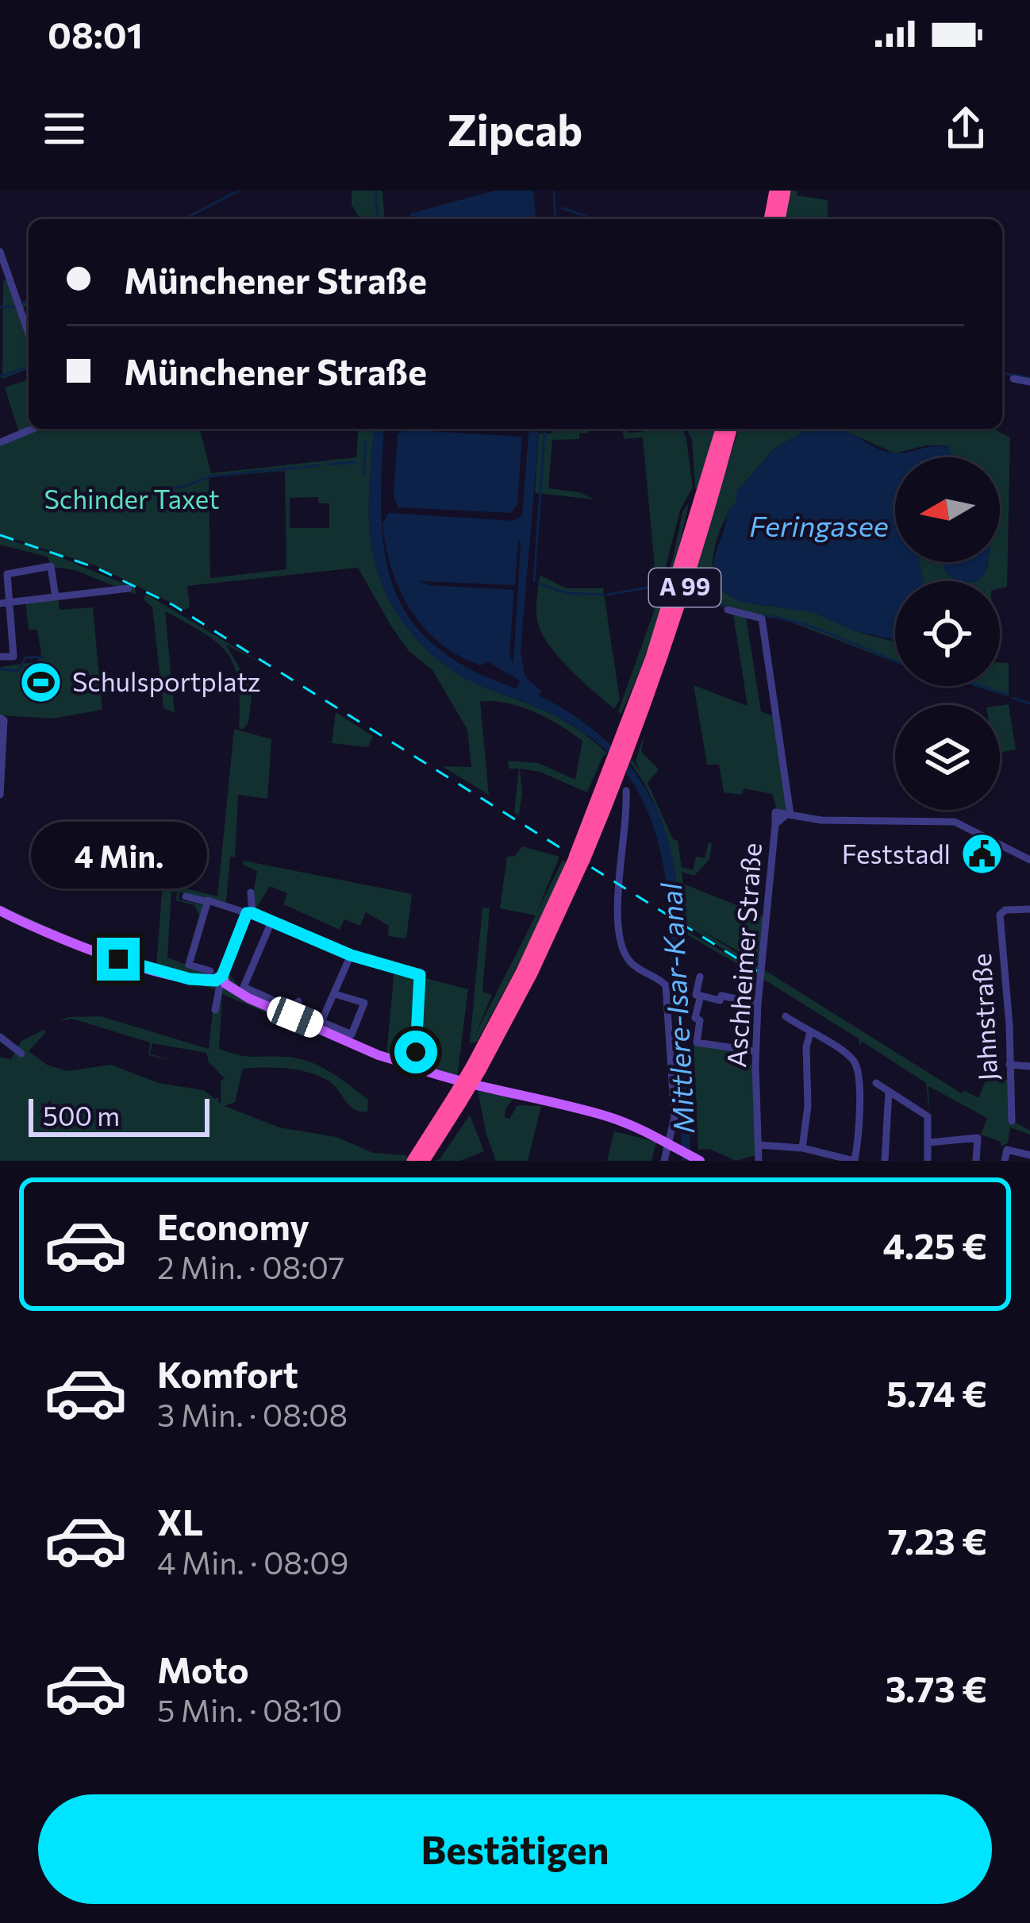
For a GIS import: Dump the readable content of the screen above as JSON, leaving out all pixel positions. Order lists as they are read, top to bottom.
{
  "streets": {
    "highway": ["A 99"],
    "street": ["Aschheimer Straße", "Jahnstraße"]
  },
  "water": ["Feringasee", "Mittlere-Isar-Kanal"],
  "parks": ["Schinder Taxet"],
  "places": {
    "sports": ["Schulsportplatz"],
    "public building": ["Feststadl"]
  },
  "scale_bar": "500 m",
  "north": "left",
  "page": {
    "status": "08:01",
    "header": "Zipcab",
    "banner": ["Münchener Straße", "Münchener Straße"],
    "bubble": "4 Min.",
    "scale": "500 m",
    "list": [
      {
        "name": "Economy",
        "note": "2 Min. · 08:07",
        "value": "4.25 €"
      },
      {
        "name": "Komfort",
        "note": "3 Min. · 08:08",
        "value": "5.74 €"
      },
      {
        "name": "XL",
        "note": "4 Min. · 08:09",
        "value": "7.23 €"
      },
      {
        "name": "Moto",
        "note": "5 Min. · 08:10",
        "value": "3.73 €"
      }
    ],
    "buttons": "Bestätigen"
  }
}
